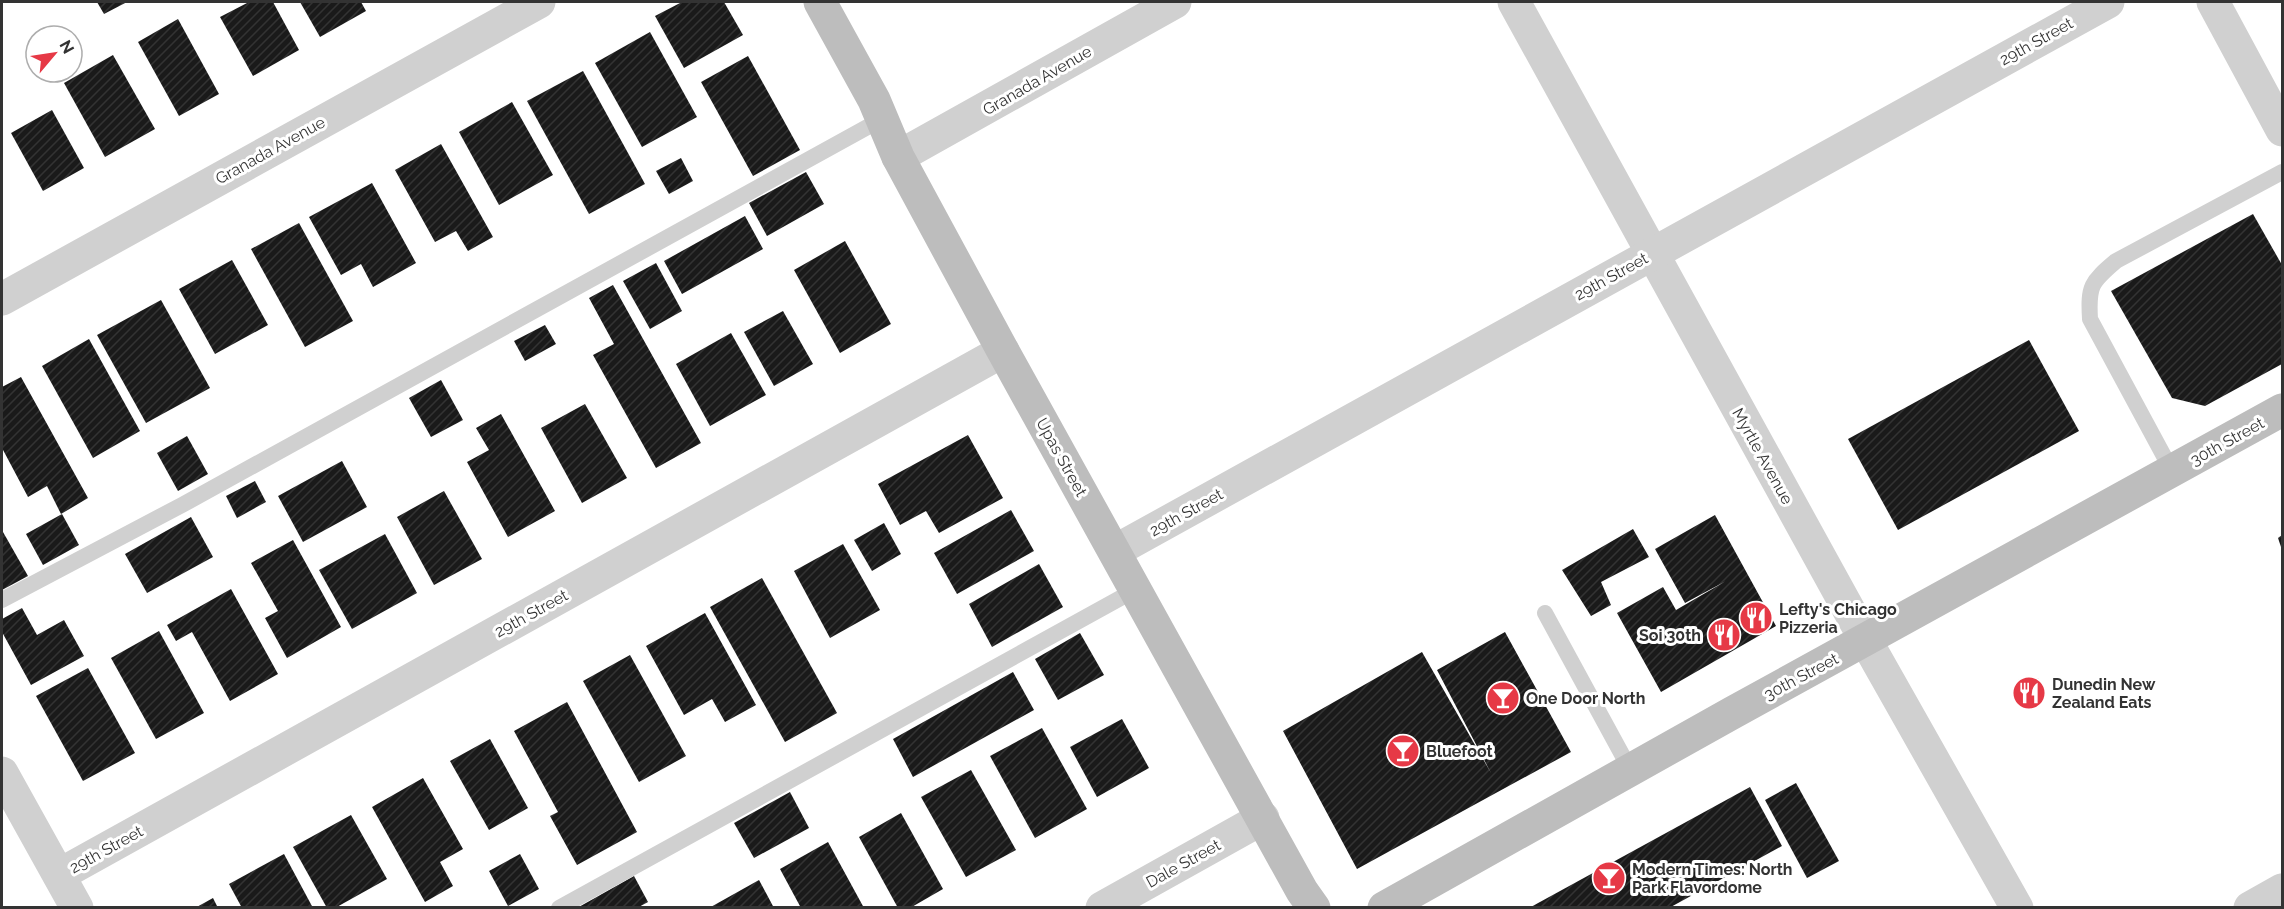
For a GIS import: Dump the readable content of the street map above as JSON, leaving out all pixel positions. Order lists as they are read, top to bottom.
{
  "streets": {
    "main road": ["30th Street", "Upas Street"],
    "street": [
      "29th Street",
      "Granada Avenue",
      "Myrtle Avenue",
      "Dale Street"
    ]
  },
  "crossings": [
    ["29th Street", "Myrtle Avenue"],
    ["29th Street", "Upas Street"],
    ["Granada Avenue", "Upas Street"],
    ["30th Street", "Myrtle Avenue"],
    ["Upas Street", "Dale Street"]
  ],
  "places": {
    "restaurant": ["Lefty's Chicago Pizzeria", "Soi 30th", "Dunedin New Zealand Eats"],
    "bar": ["One Door North", "Bluefoot", "Modern Times: North Park Flavordome"]
  },
  "north": "top right"
}
